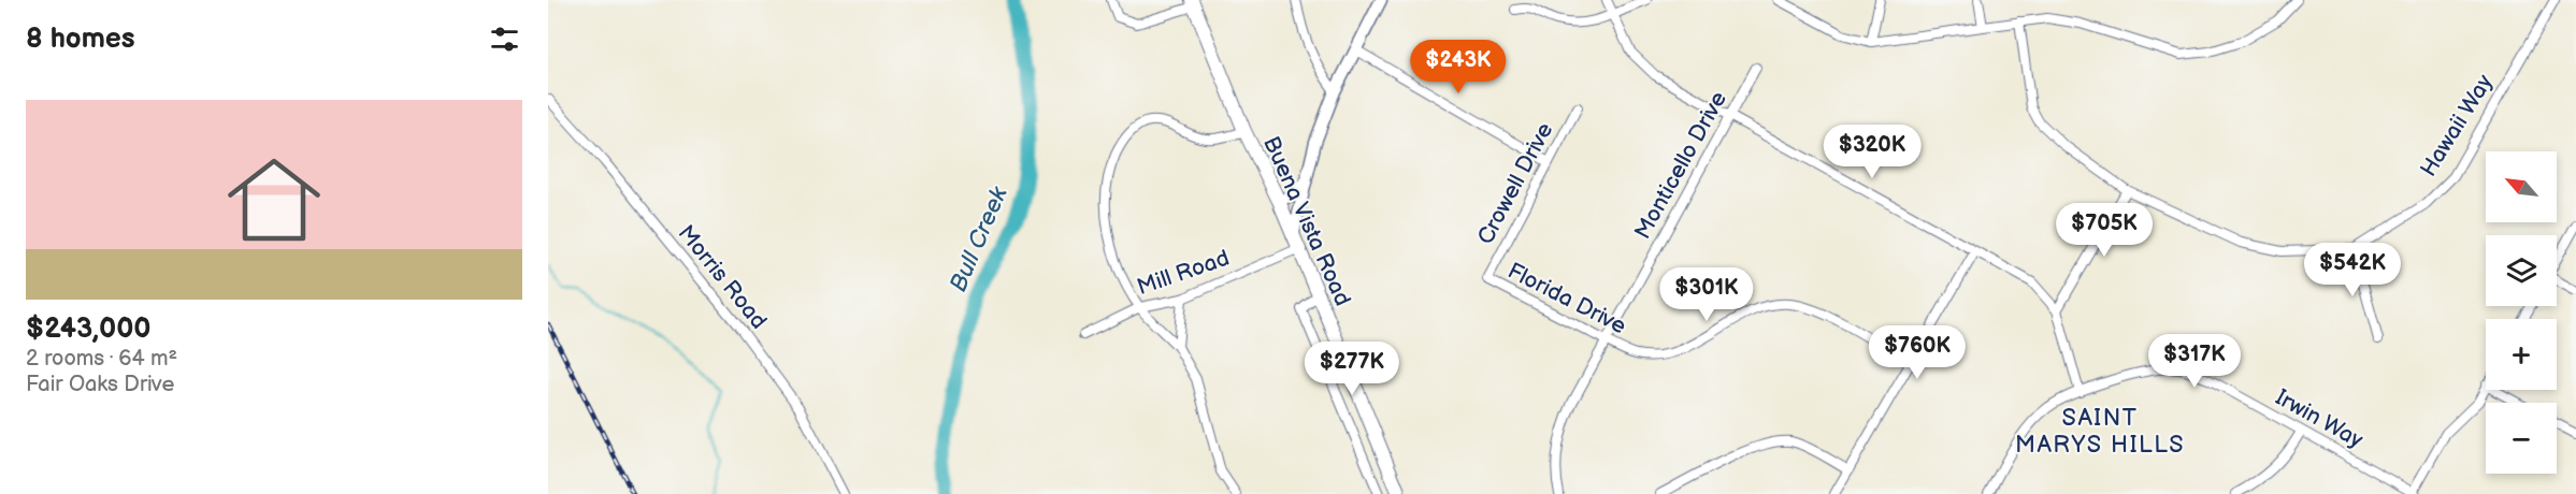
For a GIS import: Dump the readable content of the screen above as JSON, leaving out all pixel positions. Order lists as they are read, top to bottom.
{
  "streets": {
    "main road": ["Buena Vista Road"],
    "street": [
      "Hawaii Way",
      "Monticello Drive",
      "Crowell Drive",
      "Mill Road",
      "Morris Road",
      "Florida Drive",
      "Irwin Way"
    ]
  },
  "crossings": [
    ["Monticello Drive", "Florida Drive"],
    ["Crowell Drive", "Florida Drive"],
    ["Buena Vista Road", "Mill Road"]
  ],
  "districts": ["SAINT MARYS HILLS"],
  "water": ["Bull Creek"],
  "north": "top left",
  "page": {
    "heading": "8 homes",
    "price": [
      "$243K",
      "$320K",
      "$705K",
      "$542K",
      "$301K",
      "$760K",
      "$317K",
      "$277K"
    ],
    "list": [
      {
        "name": "$243,000",
        "note": "2 rooms · 64 m² · Fair Oaks Drive"
      }
    ],
    "map_buttons": ["+", "−"]
  }
}
